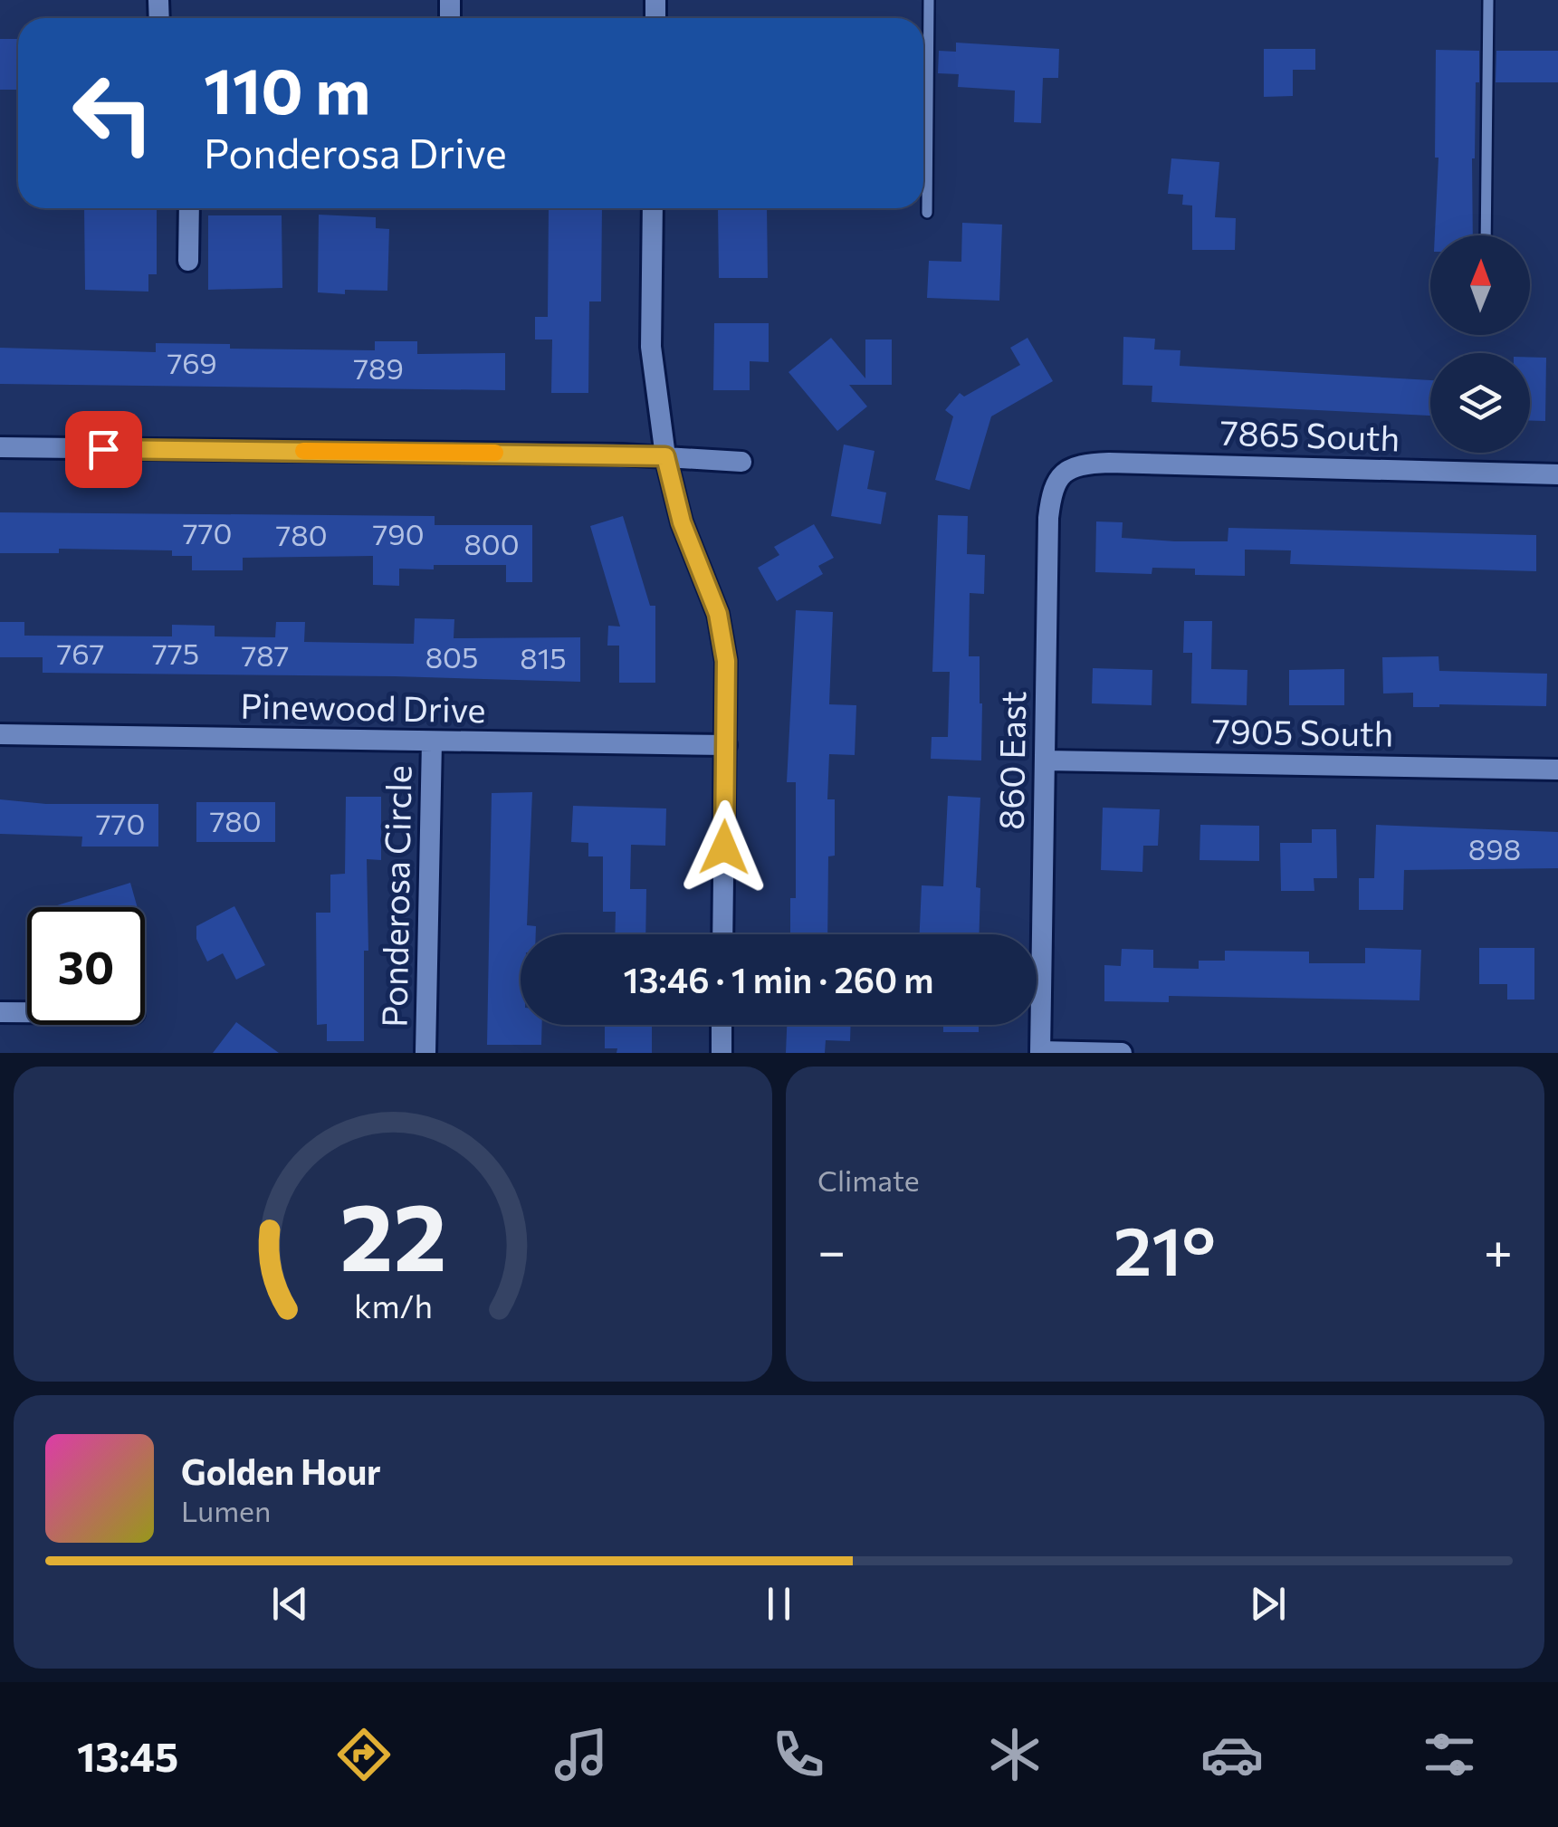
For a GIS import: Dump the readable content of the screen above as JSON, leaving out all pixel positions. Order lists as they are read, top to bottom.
{
  "streets": {
    "street": [
      "7865 South",
      "Pinewood Drive",
      "7905 South",
      "860 East",
      "Ponderosa Circle"
    ]
  },
  "crossings": [
    ["7865 South", "860 East"],
    ["Pinewood Drive", "Ponderosa Circle"],
    ["7905 South", "860 East"]
  ],
  "house_numbers": [
    "769",
    "789",
    "770",
    "790",
    "780",
    "800",
    "767",
    "775",
    "787",
    "805",
    "815",
    "780",
    "770",
    "898"
  ],
  "north": "top",
  "page": {
    "turn": ["110 m", "Ponderosa Drive"],
    "limit": "30",
    "trip": "13:46 · 1 min · 260 m",
    "tile": "Climate",
    "heat": ["−", "21°", "+"],
    "song": ["Golden Hour", "Lumen"],
    "tabs": "13:45",
    "gauge": ["22", "km/h"]
  }
}
